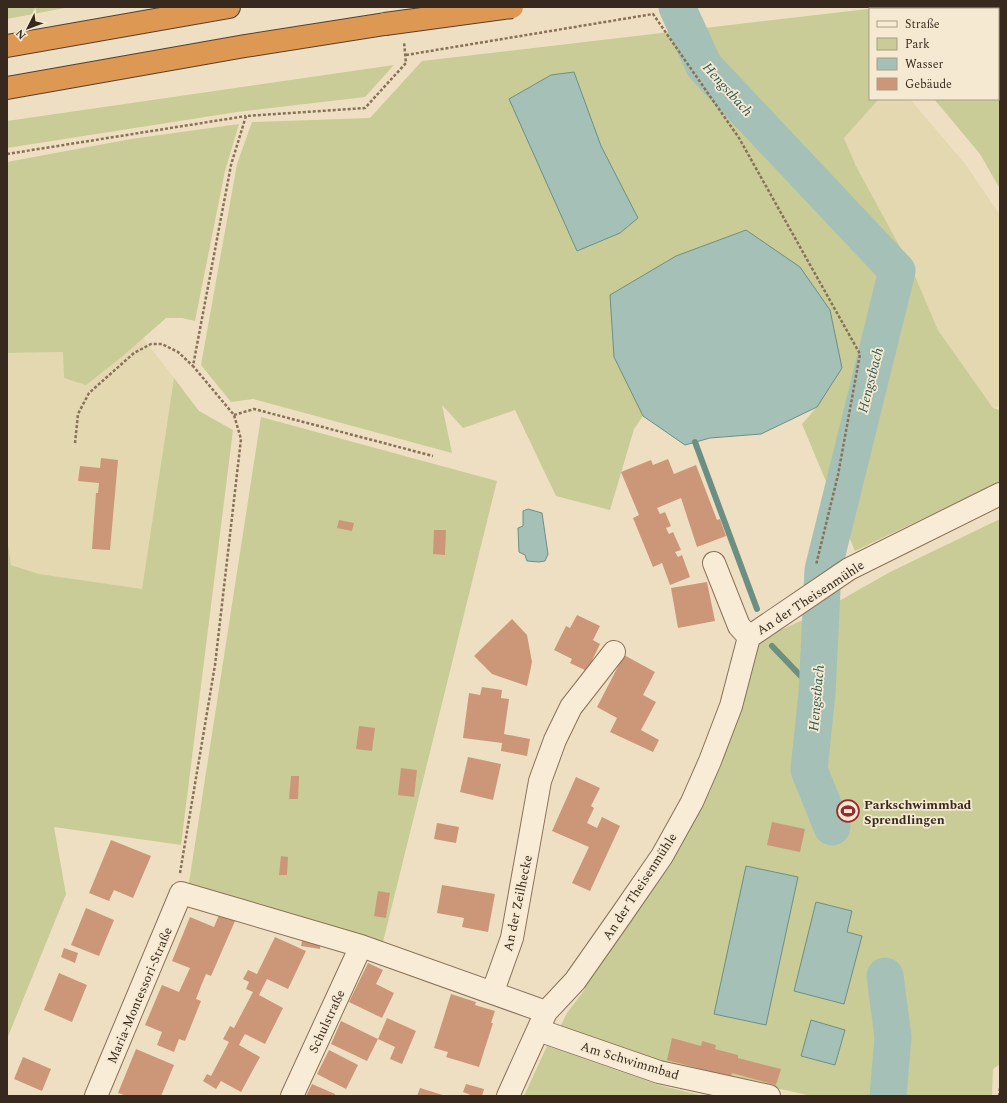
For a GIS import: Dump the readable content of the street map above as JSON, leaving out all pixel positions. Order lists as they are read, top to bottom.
{
  "streets": {
    "street": [
      "An der Theisenmühle",
      "An der Zeilhecke",
      "Maria-Montessori-Straße",
      "Schulstraße",
      "Am Schwimmbad"
    ]
  },
  "crossings": [
    ["An der Theisenmühle", "Am Schwimmbad"],
    ["An der Zeilhecke", "Am Schwimmbad"]
  ],
  "water": ["Hengstbach"],
  "places": {
    "sports": ["Parkschwimmbad Sprendlingen"]
  },
  "legend": [
    "Straße",
    "Park",
    "Wasser",
    "Gebäude"
  ],
  "north": "bottom left"
}
